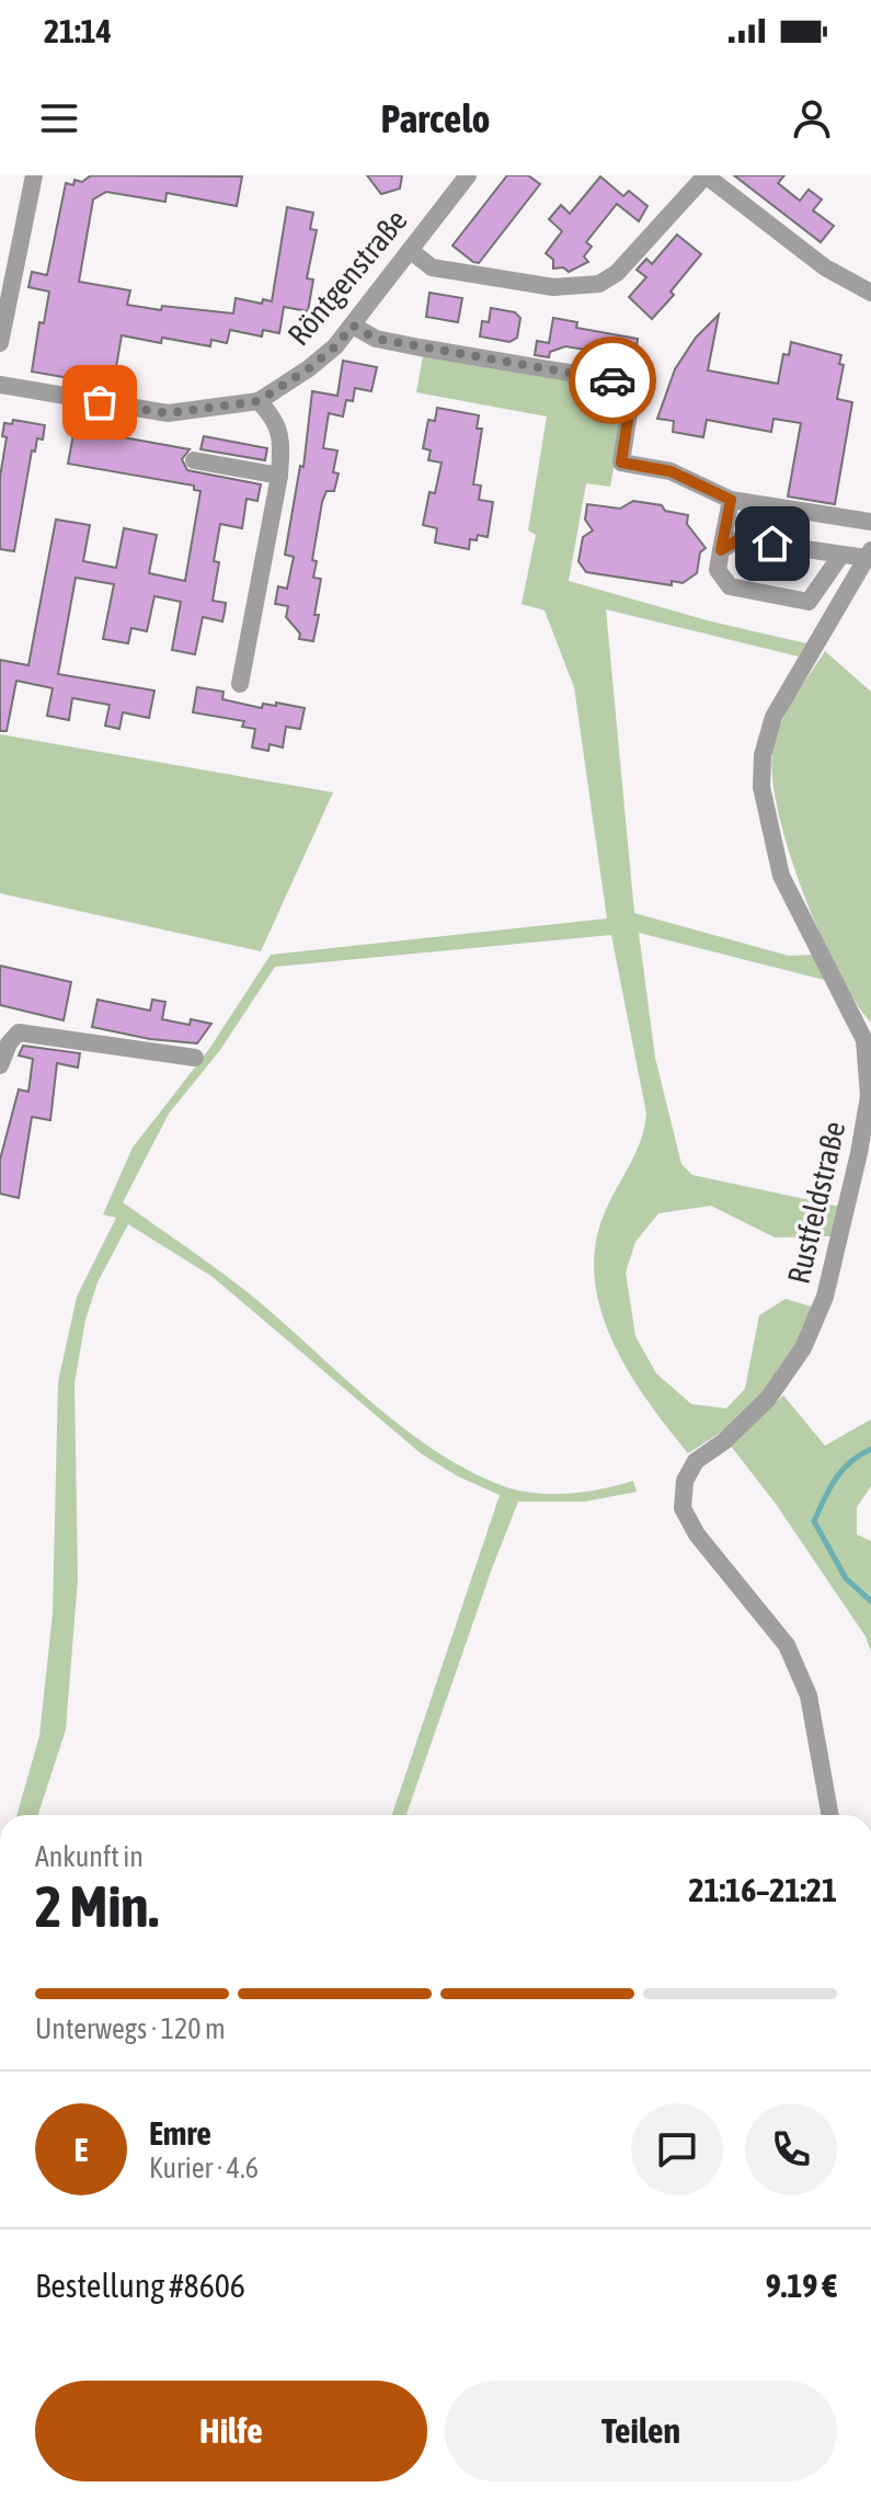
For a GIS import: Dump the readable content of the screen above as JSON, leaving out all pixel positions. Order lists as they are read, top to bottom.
{
  "streets": {
    "street": ["Röntgenstraße", "Rustfeldstraße"]
  },
  "page": {
    "status": "21:14",
    "header": "Parcelo",
    "heading": ["2 Min.", "Ankunft in", "21:16–21:21"],
    "panel": [
      "Emre",
      "Kurier · 4.6",
      "Bestellung #8606",
      "9.19 €"
    ],
    "bar": "Unterwegs · 120 m",
    "round": "E",
    "buttons": ["Hilfe", "Teilen"]
  }
}
